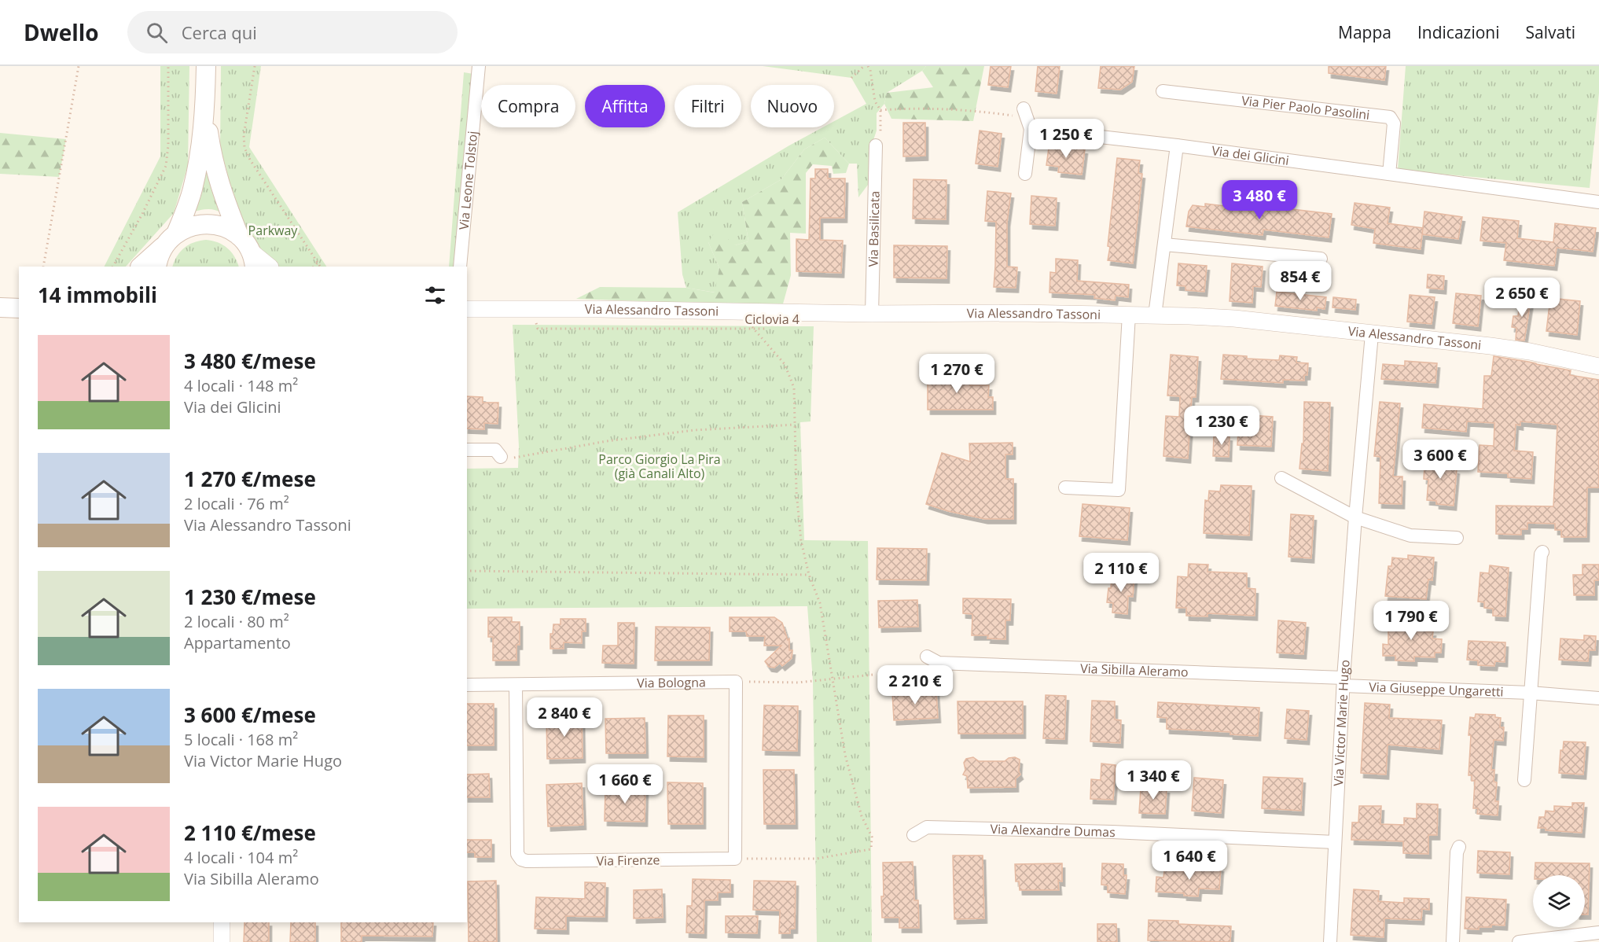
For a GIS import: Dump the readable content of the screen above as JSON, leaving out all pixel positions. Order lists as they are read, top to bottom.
{
  "streets": {
    "street": [
      "Via Pier Paolo Pasolini",
      "Via dei Glicini",
      "Via Leone Tolstoj",
      "Via Basilicata",
      "Via Alessandro Tassoni",
      "Via Sibilla Aleramo",
      "Via Bologna",
      "Via Giuseppe Ungaretti",
      "Via Victor Marie Hugo",
      "Via Alexandre Dumas",
      "Via Firenze"
    ],
    "path": ["Ciclovia 4"]
  },
  "crossings": [
    ["Via Pier Paolo Pasolini", "Via dei Glicini"],
    ["Via Basilicata", "Via Alessandro Tassoni"],
    ["Via Alessandro Tassoni", "Via Victor Marie Hugo"],
    ["Via Sibilla Aleramo", "Via Giuseppe Ungaretti"],
    ["Via Sibilla Aleramo", "Via Victor Marie Hugo"],
    ["Via Bologna", "Via Firenze"],
    ["Via Giuseppe Ungaretti", "Via Victor Marie Hugo"],
    ["Via Victor Marie Hugo", "Via Alexandre Dumas"]
  ],
  "parks": ["Parkway", "Parco Giorgio La Pira (già Canali Alto)"],
  "page": {
    "header": "Dwello",
    "search": "Cerca qui",
    "nav": ["Mappa", "Indicazioni", "Salvati"],
    "chip": [
      "Compra",
      "Affitta",
      "Filtri",
      "Nuovo"
    ],
    "price": [
      "1 250 €",
      "3 480 €",
      "854 €",
      "2 650 €",
      "1 270 €",
      "1 230 €",
      "3 600 €",
      "2 110 €",
      "1 790 €",
      "2 210 €",
      "2 840 €",
      "1 340 €",
      "1 660 €",
      "1 640 €"
    ],
    "heading": "14 immobili",
    "list": [
      {
        "name": "3 480 €/mese",
        "note": "4 locali · 148 m² · Via dei Glicini"
      },
      {
        "name": "1 270 €/mese",
        "note": "2 locali · 76 m² · Via Alessandro Tassoni"
      },
      {
        "name": "1 230 €/mese",
        "note": "2 locali · 80 m² · Appartamento"
      },
      {
        "name": "3 600 €/mese",
        "note": "5 locali · 168 m² · Via Victor Marie Hugo"
      },
      {
        "name": "2 110 €/mese",
        "note": "4 locali · 104 m² · Via Sibilla Aleramo"
      }
    ]
  }
}
